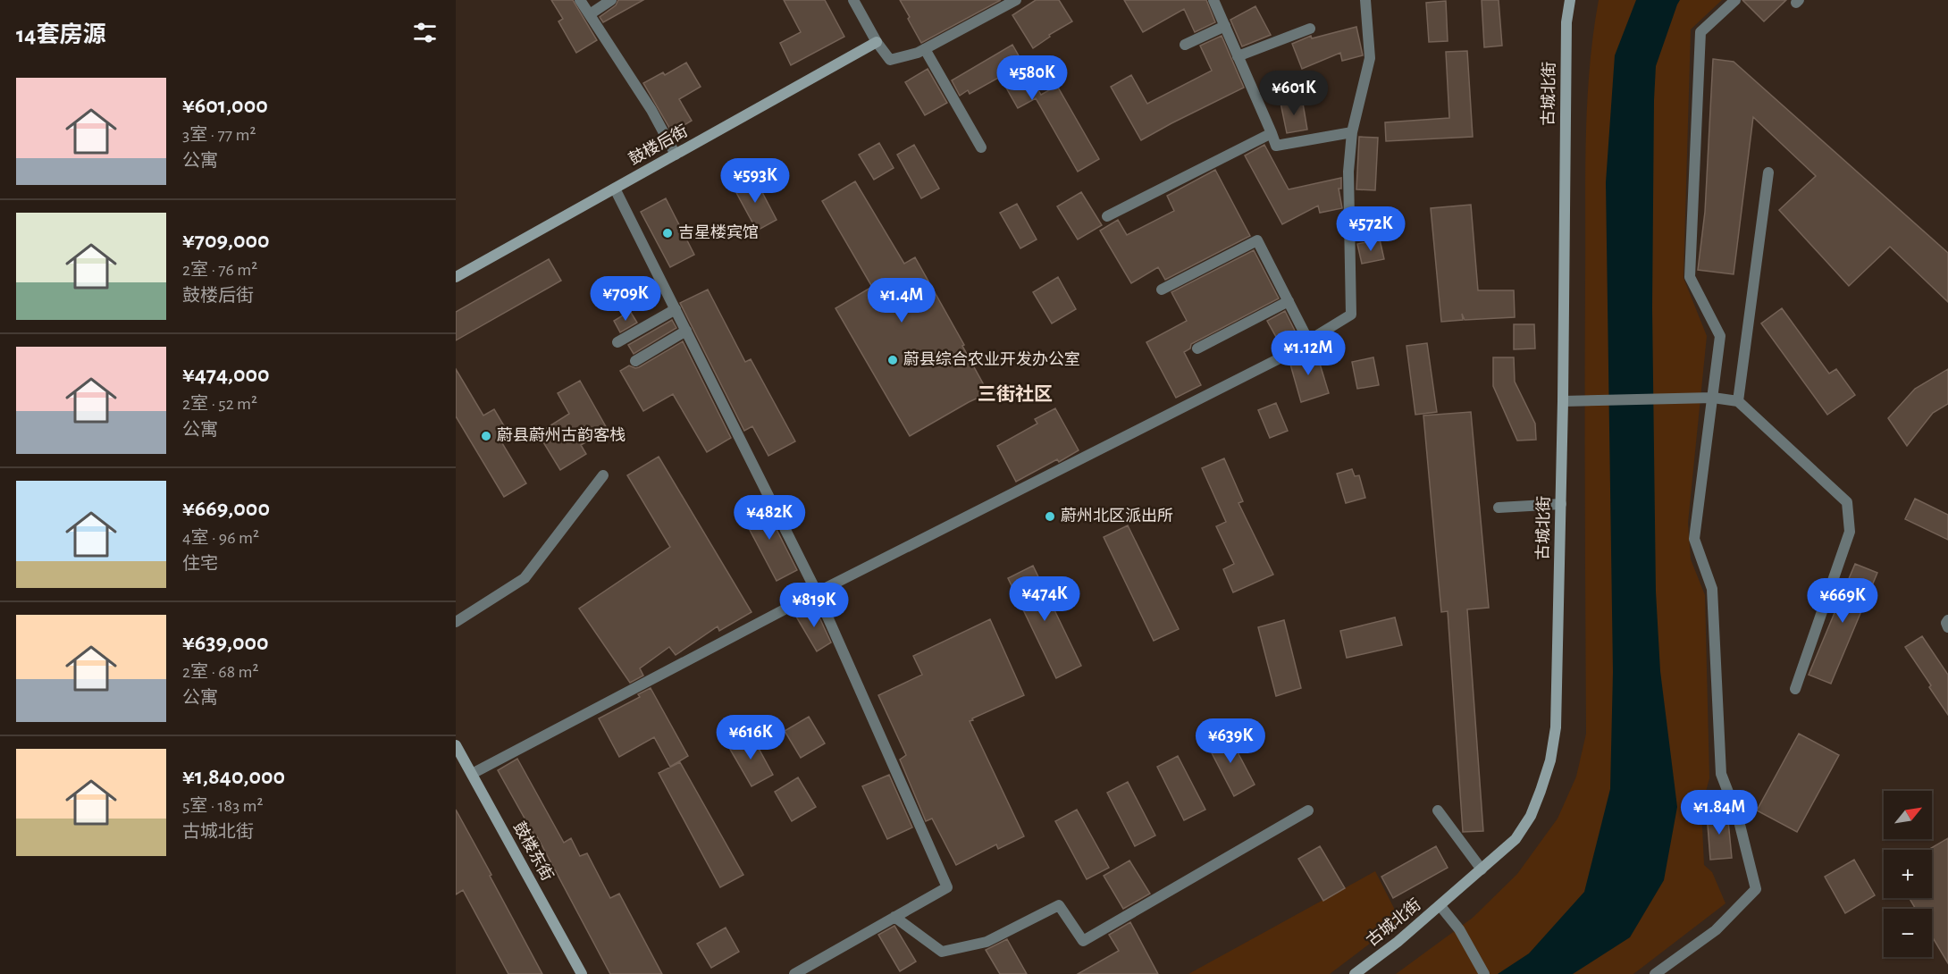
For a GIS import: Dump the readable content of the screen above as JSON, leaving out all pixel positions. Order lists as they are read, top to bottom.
{
  "streets": {
    "main road": ["古城北街", "鼓楼后街", "鼓楼东街"]
  },
  "districts": ["三街社区"],
  "places": [
    "吉星楼宾馆",
    "蔚县综合农业开发办公室",
    "蔚县蔚州古韵客栈",
    "蔚州北区派出所"
  ],
  "north": "top right",
  "page": {
    "heading": "14套房源",
    "price": [
      "¥580K",
      "¥601K",
      "¥593K",
      "¥572K",
      "¥709K",
      "¥1.4M",
      "¥1.12M",
      "¥482K",
      "¥474K",
      "¥669K",
      "¥819K",
      "¥616K",
      "¥639K",
      "¥1.84M"
    ],
    "list": [
      {
        "name": "¥601,000",
        "note": "3室 · 77 m² · 公寓"
      },
      {
        "name": "¥709,000",
        "note": "2室 · 76 m² · 鼓楼后街"
      },
      {
        "name": "¥474,000",
        "note": "2室 · 52 m² · 公寓"
      },
      {
        "name": "¥669,000",
        "note": "4室 · 96 m² · 住宅"
      },
      {
        "name": "¥639,000",
        "note": "2室 · 68 m² · 公寓"
      },
      {
        "name": "¥1,840,000",
        "note": "5室 · 183 m² · 古城北街"
      }
    ],
    "map_buttons": ["+", "−"]
  }
}
